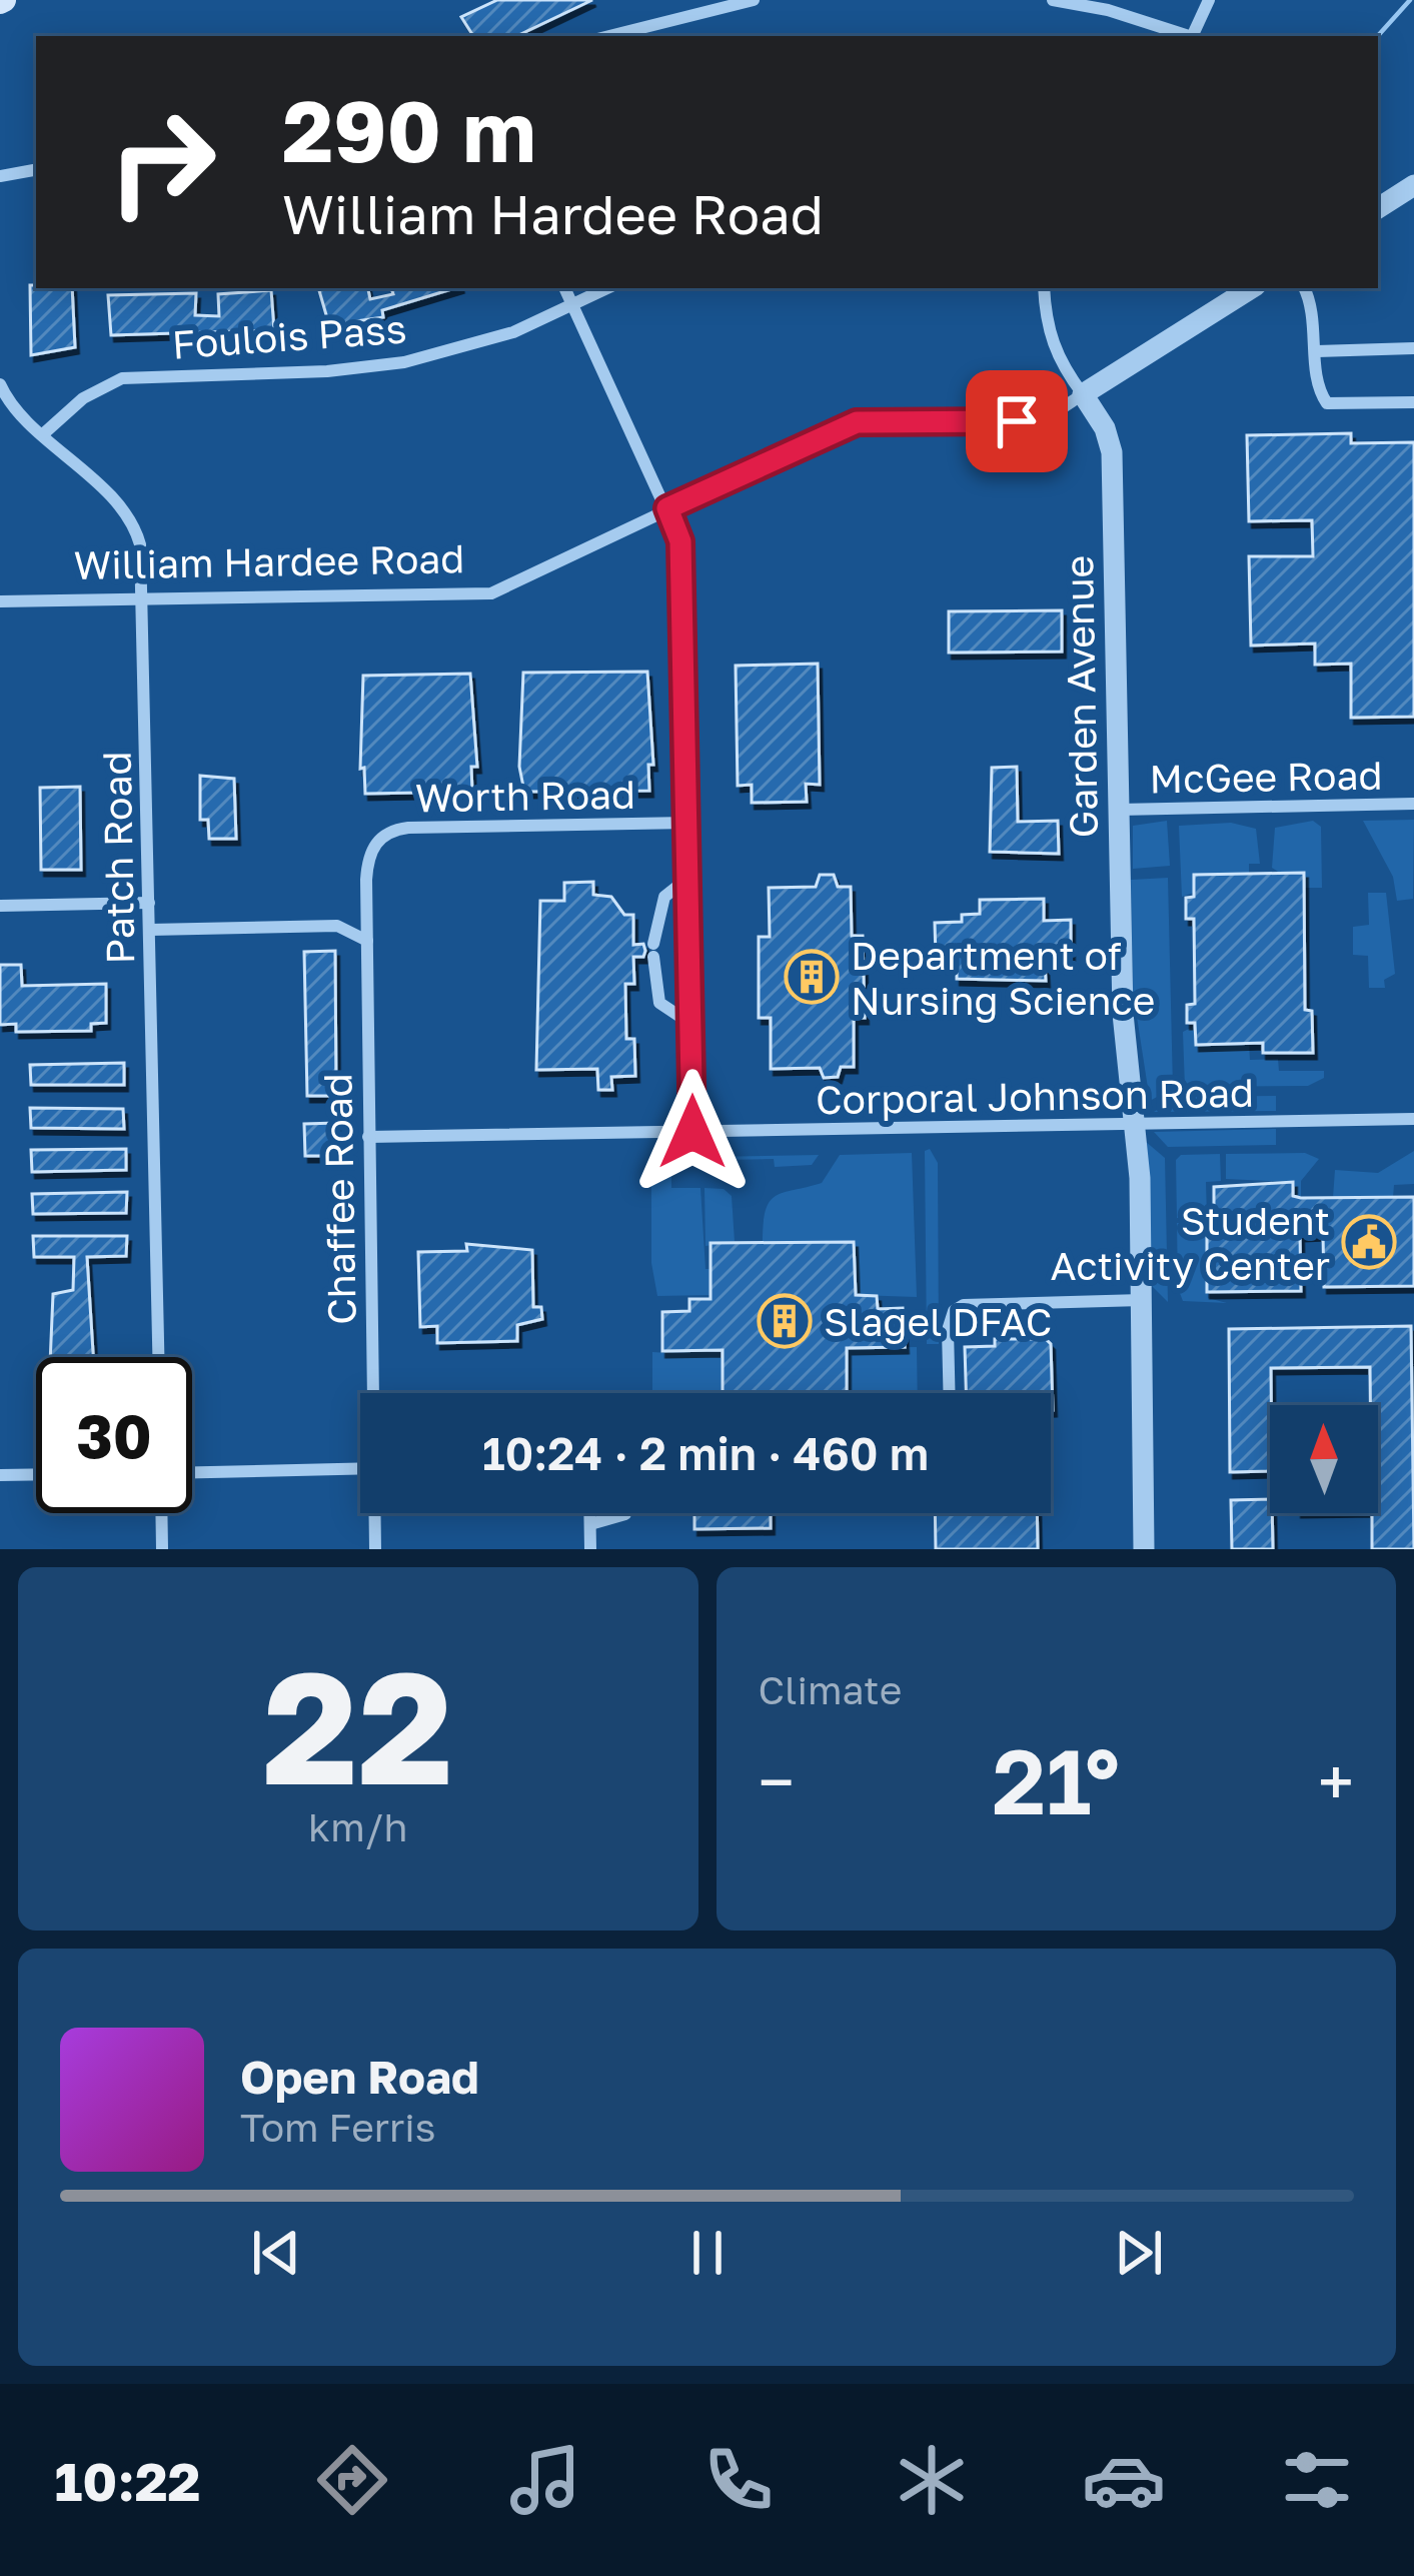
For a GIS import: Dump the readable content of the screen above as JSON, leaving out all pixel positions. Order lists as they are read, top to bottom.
{
  "streets": {
    "street": [
      "Foulois Pass",
      "William Hardee Road",
      "Garden Avenue",
      "McGee Road",
      "Worth Road",
      "Patch Road",
      "Corporal Johnson Road",
      "Chaffee Road"
    ]
  },
  "crossings": [
    ["Foulois Pass", "Patch Road"],
    ["William Hardee Road", "Garden Avenue"],
    ["William Hardee Road", "Patch Road"],
    ["Garden Avenue", "McGee Road"],
    ["Garden Avenue", "Corporal Johnson Road"],
    ["Worth Road", "Chaffee Road"],
    ["Corporal Johnson Road", "Chaffee Road"]
  ],
  "places": {
    "building": ["Department of Nursing Science", "Slagel DFAC"],
    "public building": ["Student Activity Center"]
  },
  "north": "top",
  "page": {
    "turn": ["290 m", "William Hardee Road"],
    "limit": "30",
    "trip": "10:24 · 2 min · 460 m",
    "tile": [
      ["22", "km/h"],
      "Climate"
    ],
    "heat": ["−", "21°", "+"],
    "song": ["Open Road", "Tom Ferris"],
    "tabs": "10:22"
  }
}
